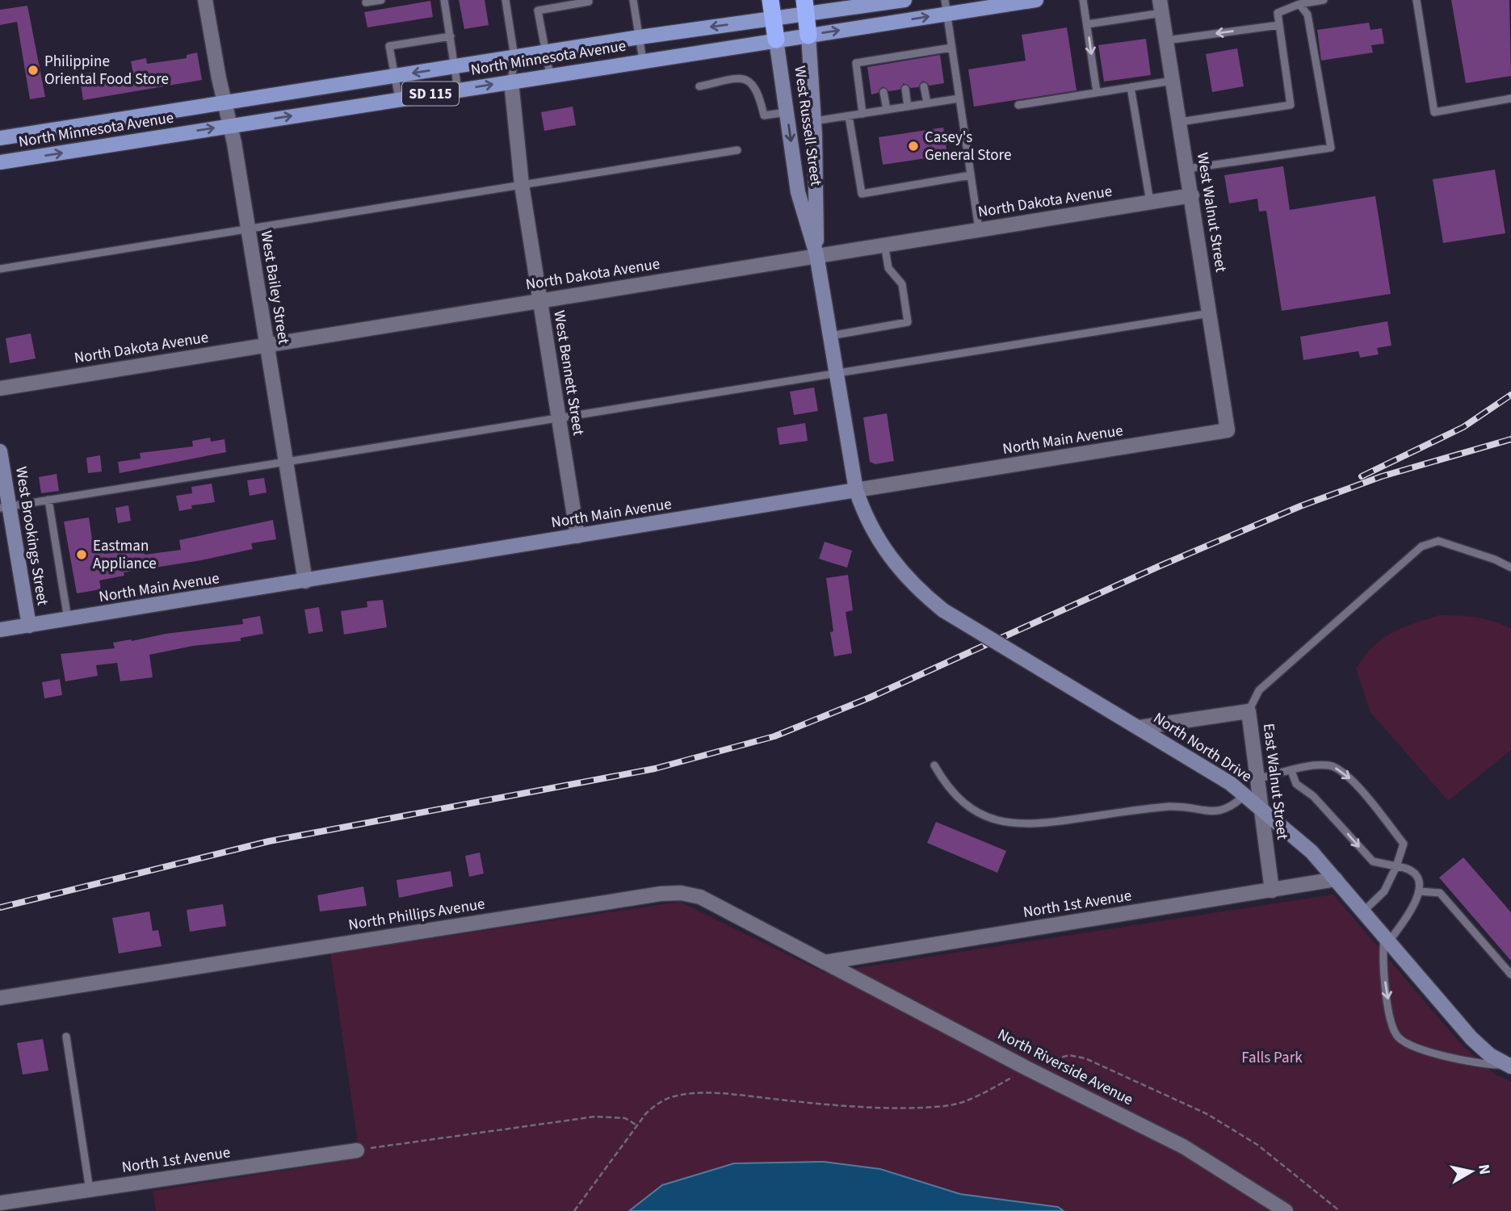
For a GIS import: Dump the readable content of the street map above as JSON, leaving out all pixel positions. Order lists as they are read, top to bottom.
{
  "streets": {
    "highway": ["West Russell Street"],
    "main road": [
      "North Minnesota Avenue",
      "SD 115",
      "North Main Avenue",
      "West Brookings Street",
      "North North Drive"
    ],
    "street": [
      "North Dakota Avenue",
      "West Walnut Street",
      "West Bailey Street",
      "West Bennett Street",
      "East Walnut Street",
      "North 1st Avenue",
      "North Phillips Avenue",
      "North Riverside Avenue"
    ]
  },
  "crossings": [
    ["North Minnesota Avenue", "West Russell Street"],
    ["North Minnesota Avenue", "West Bailey Street"],
    ["North Minnesota Avenue", "West Bennett Street"],
    ["West Russell Street", "North Dakota Avenue"],
    ["West Russell Street", "North Main Avenue"],
    ["West Russell Street", "North North Drive"],
    ["North Dakota Avenue", "West Walnut Street"],
    ["North Dakota Avenue", "West Bailey Street"],
    ["North Dakota Avenue", "West Bennett Street"],
    ["West Walnut Street", "North Main Avenue"],
    ["West Bailey Street", "North Main Avenue"],
    ["West Bennett Street", "North Main Avenue"],
    ["North Main Avenue", "West Brookings Street"],
    ["North Main Avenue", "North North Drive"],
    ["North North Drive", "East Walnut Street"],
    ["North North Drive", "North 1st Avenue"],
    ["East Walnut Street", "North 1st Avenue"],
    ["North 1st Avenue", "North Phillips Avenue"],
    ["North 1st Avenue", "North Riverside Avenue"],
    ["North Phillips Avenue", "North Riverside Avenue"]
  ],
  "parks": ["Falls Park"],
  "places": ["Philippine Oriental Food Store", "Casey's General Store", "Eastman Appliance"],
  "north": "right"
}
